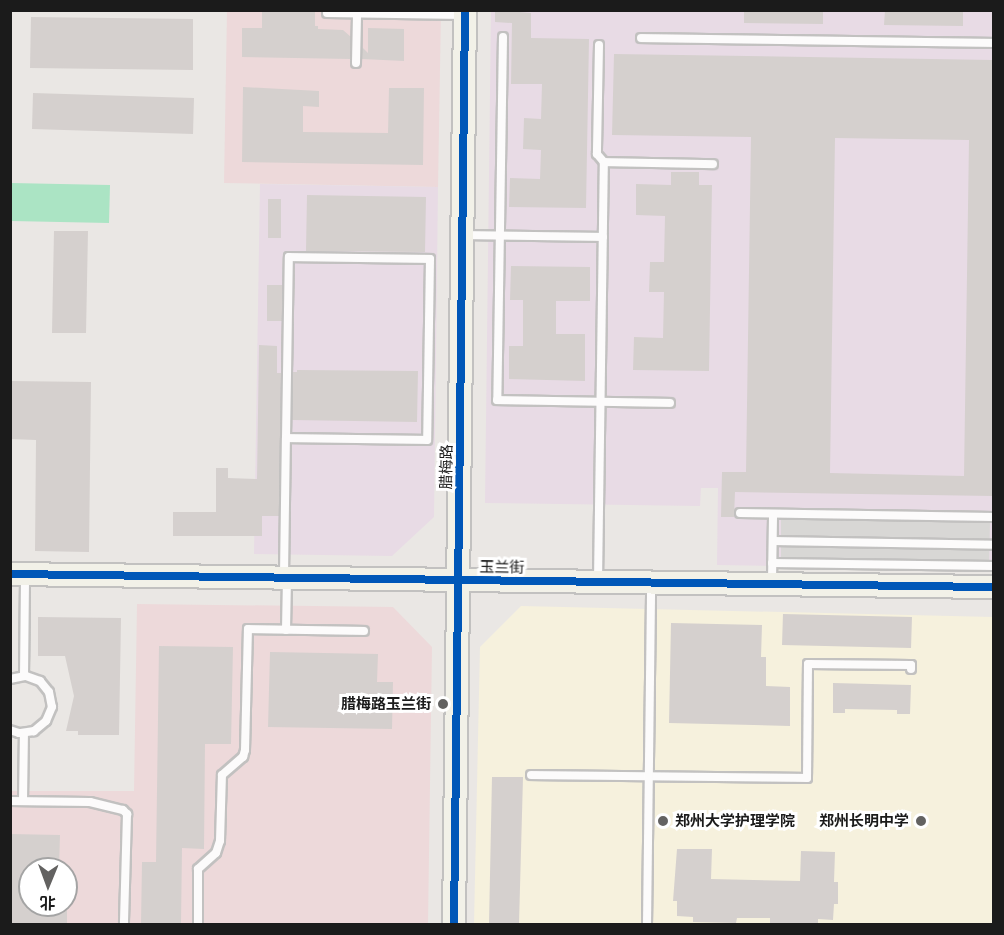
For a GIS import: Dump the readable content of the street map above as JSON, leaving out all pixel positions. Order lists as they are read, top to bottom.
{
  "streets": {
    "street": ["腊梅路", "玉兰街"]
  },
  "crossings": [
    ["腊梅路", "玉兰街"]
  ],
  "places": ["腊梅路玉兰街", "郑州大学护理学院", "郑州长明中学"],
  "north": "bottom"
}
